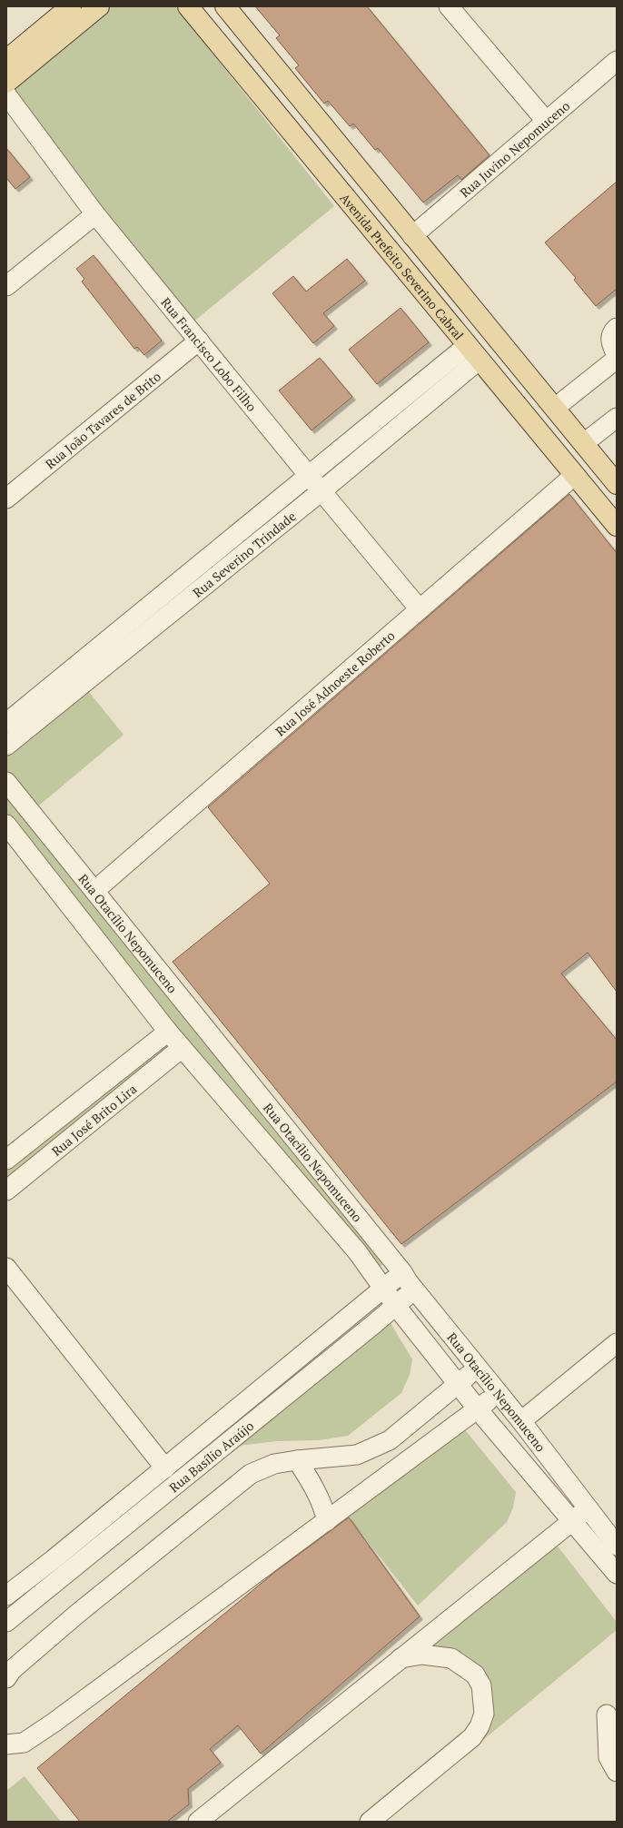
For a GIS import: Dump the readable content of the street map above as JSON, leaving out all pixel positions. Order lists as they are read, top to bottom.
{
  "streets": {
    "main road": ["Avenida Prefeito Severino Cabral"],
    "street": [
      "Rua Juvino Nepomuceno",
      "Rua Francisco Lobo Filho",
      "Rua João Tavares de Brito",
      "Rua Severino Trindade",
      "Rua José Adnoeste Roberto",
      "Rua Otacílio Nepomuceno",
      "Rua José Brito Lira",
      "Rua Basílio Araújo"
    ]
  },
  "crossings": [
    ["Rua Juvino Nepomuceno", "Avenida Prefeito Severino Cabral"],
    ["Avenida Prefeito Severino Cabral", "Rua Severino Trindade"],
    ["Avenida Prefeito Severino Cabral", "Rua José Adnoeste Roberto"],
    ["Rua Francisco Lobo Filho", "Rua João Tavares de Brito"],
    ["Rua Francisco Lobo Filho", "Rua Severino Trindade"],
    ["Rua Francisco Lobo Filho", "Rua José Adnoeste Roberto"],
    ["Rua José Adnoeste Roberto", "Rua Otacílio Nepomuceno"],
    ["Rua Otacílio Nepomuceno", "Rua José Brito Lira"],
    ["Rua Otacílio Nepomuceno", "Rua Basílio Araújo"]
  ]
}
